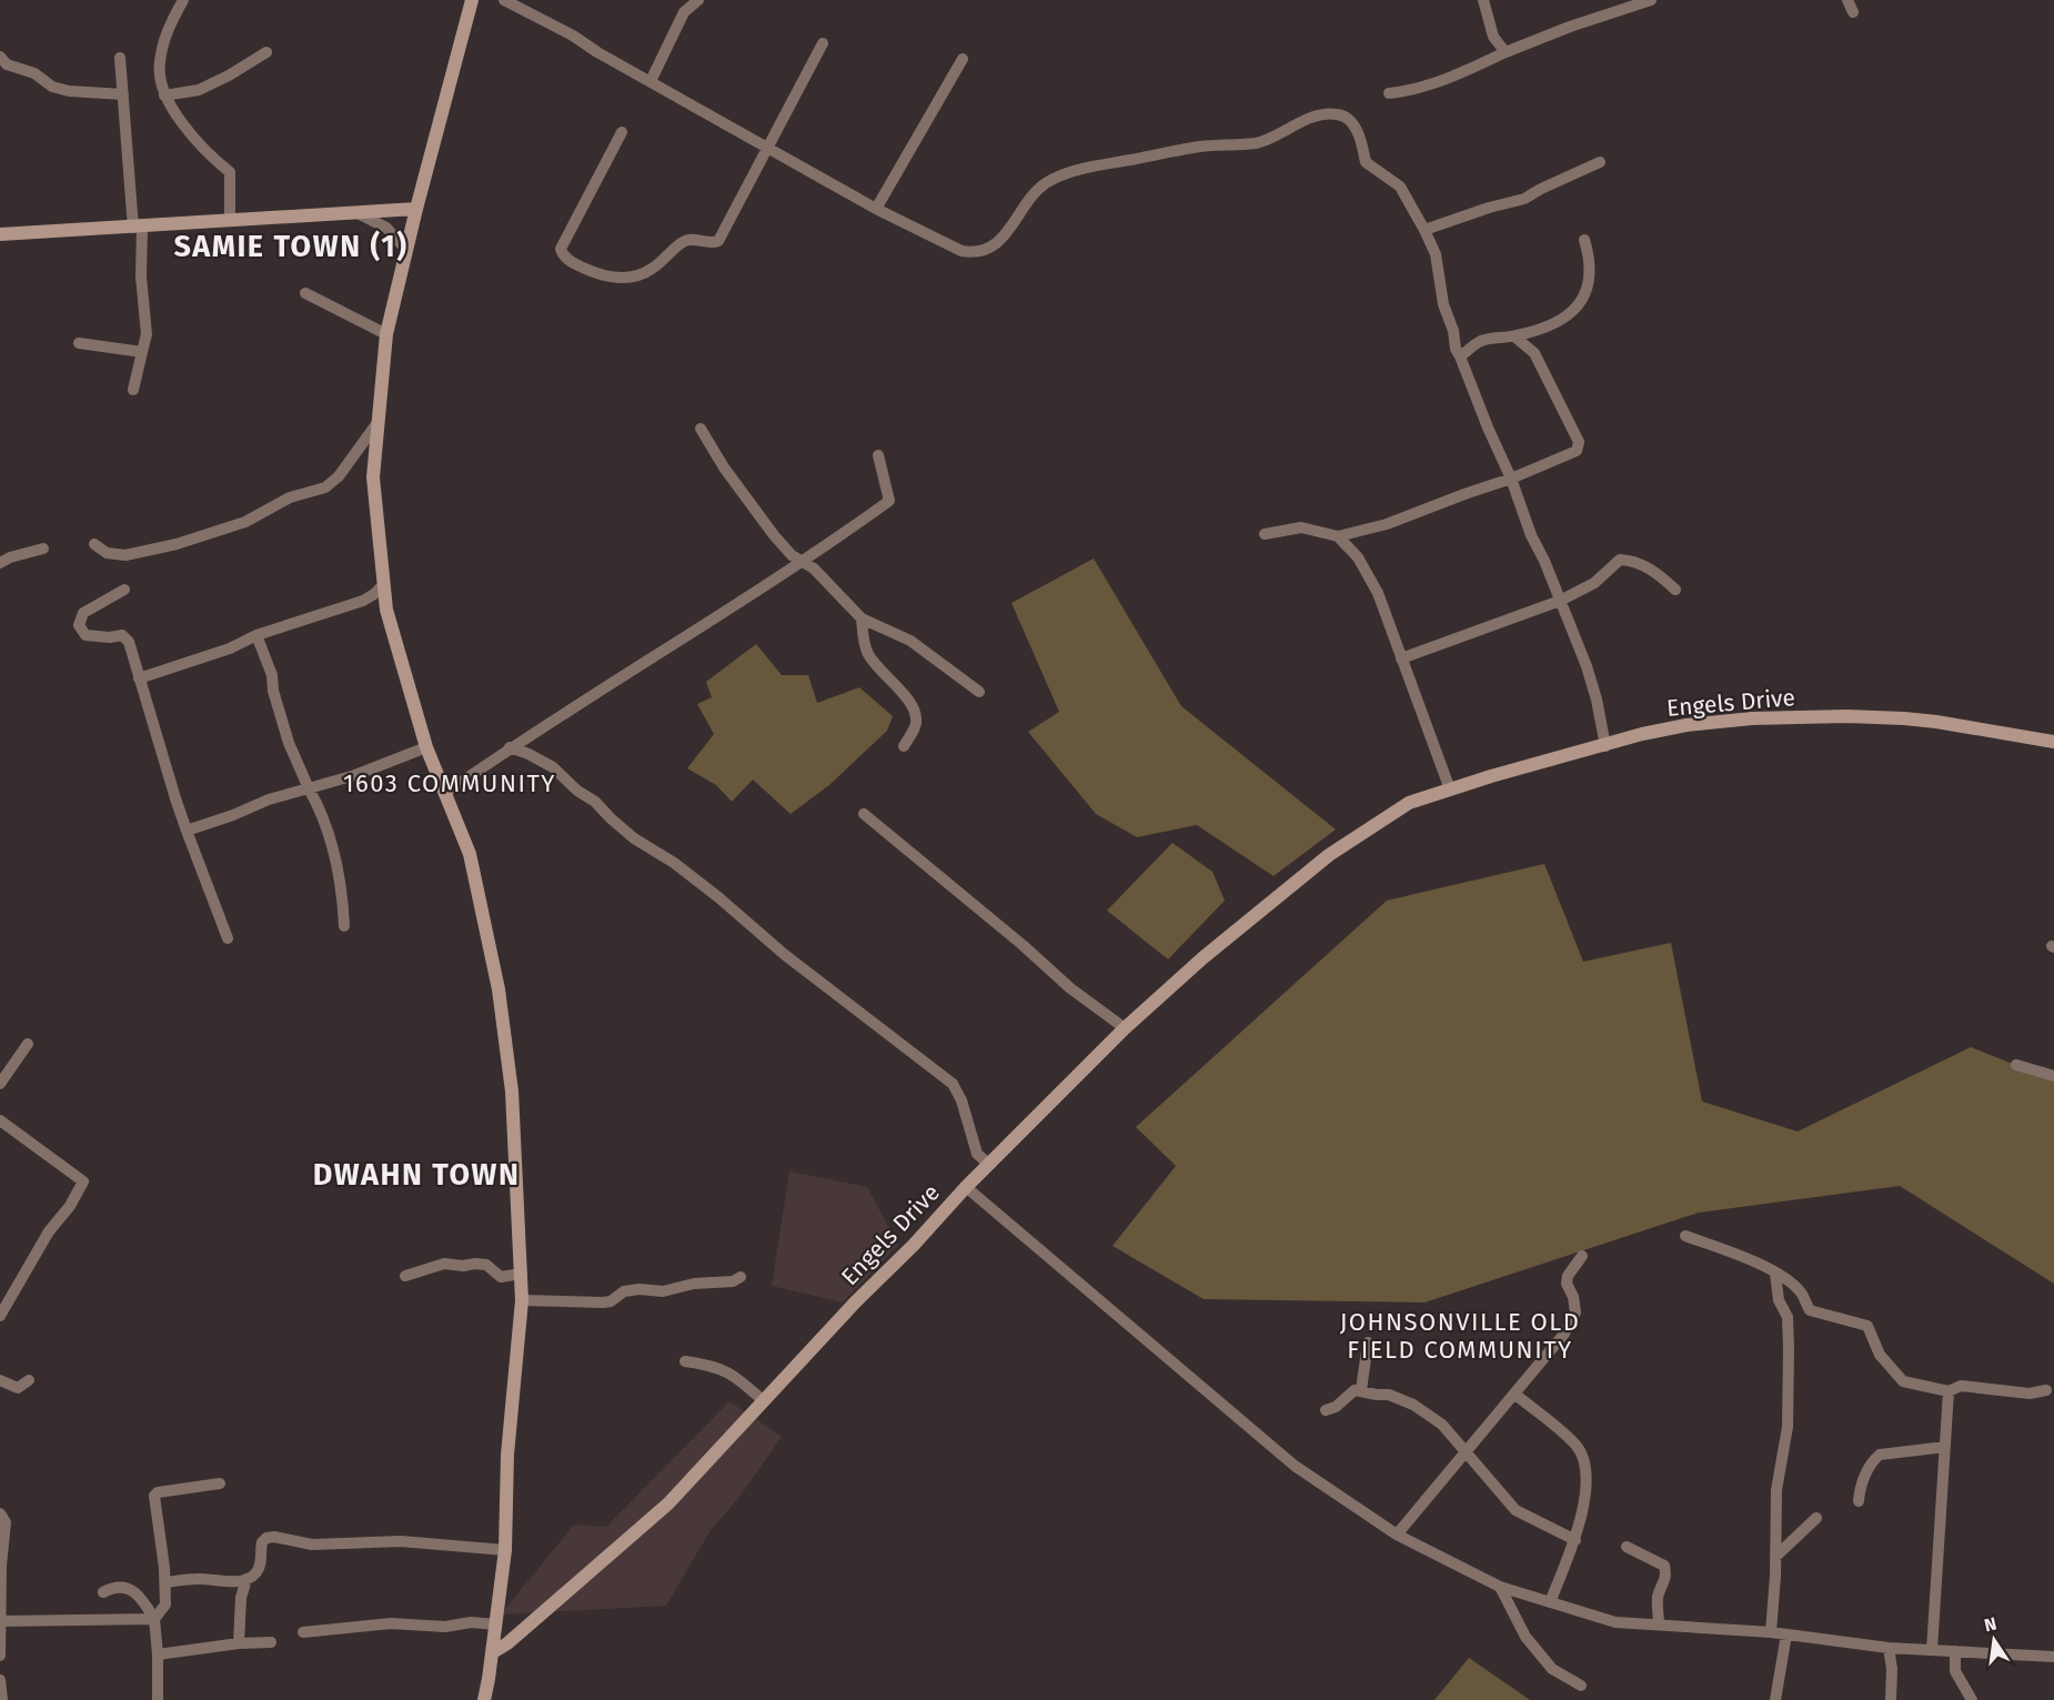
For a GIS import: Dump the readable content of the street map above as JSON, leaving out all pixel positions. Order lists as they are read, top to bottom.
{
  "streets": {
    "street": ["Engels Drive"]
  },
  "districts": [
    "SAMIE TOWN (1)",
    "1603 COMMUNITY",
    "DWAHN TOWN",
    "JOHNSONVILLE OLD FIELD COMMUNITY"
  ],
  "north": "top"
}
